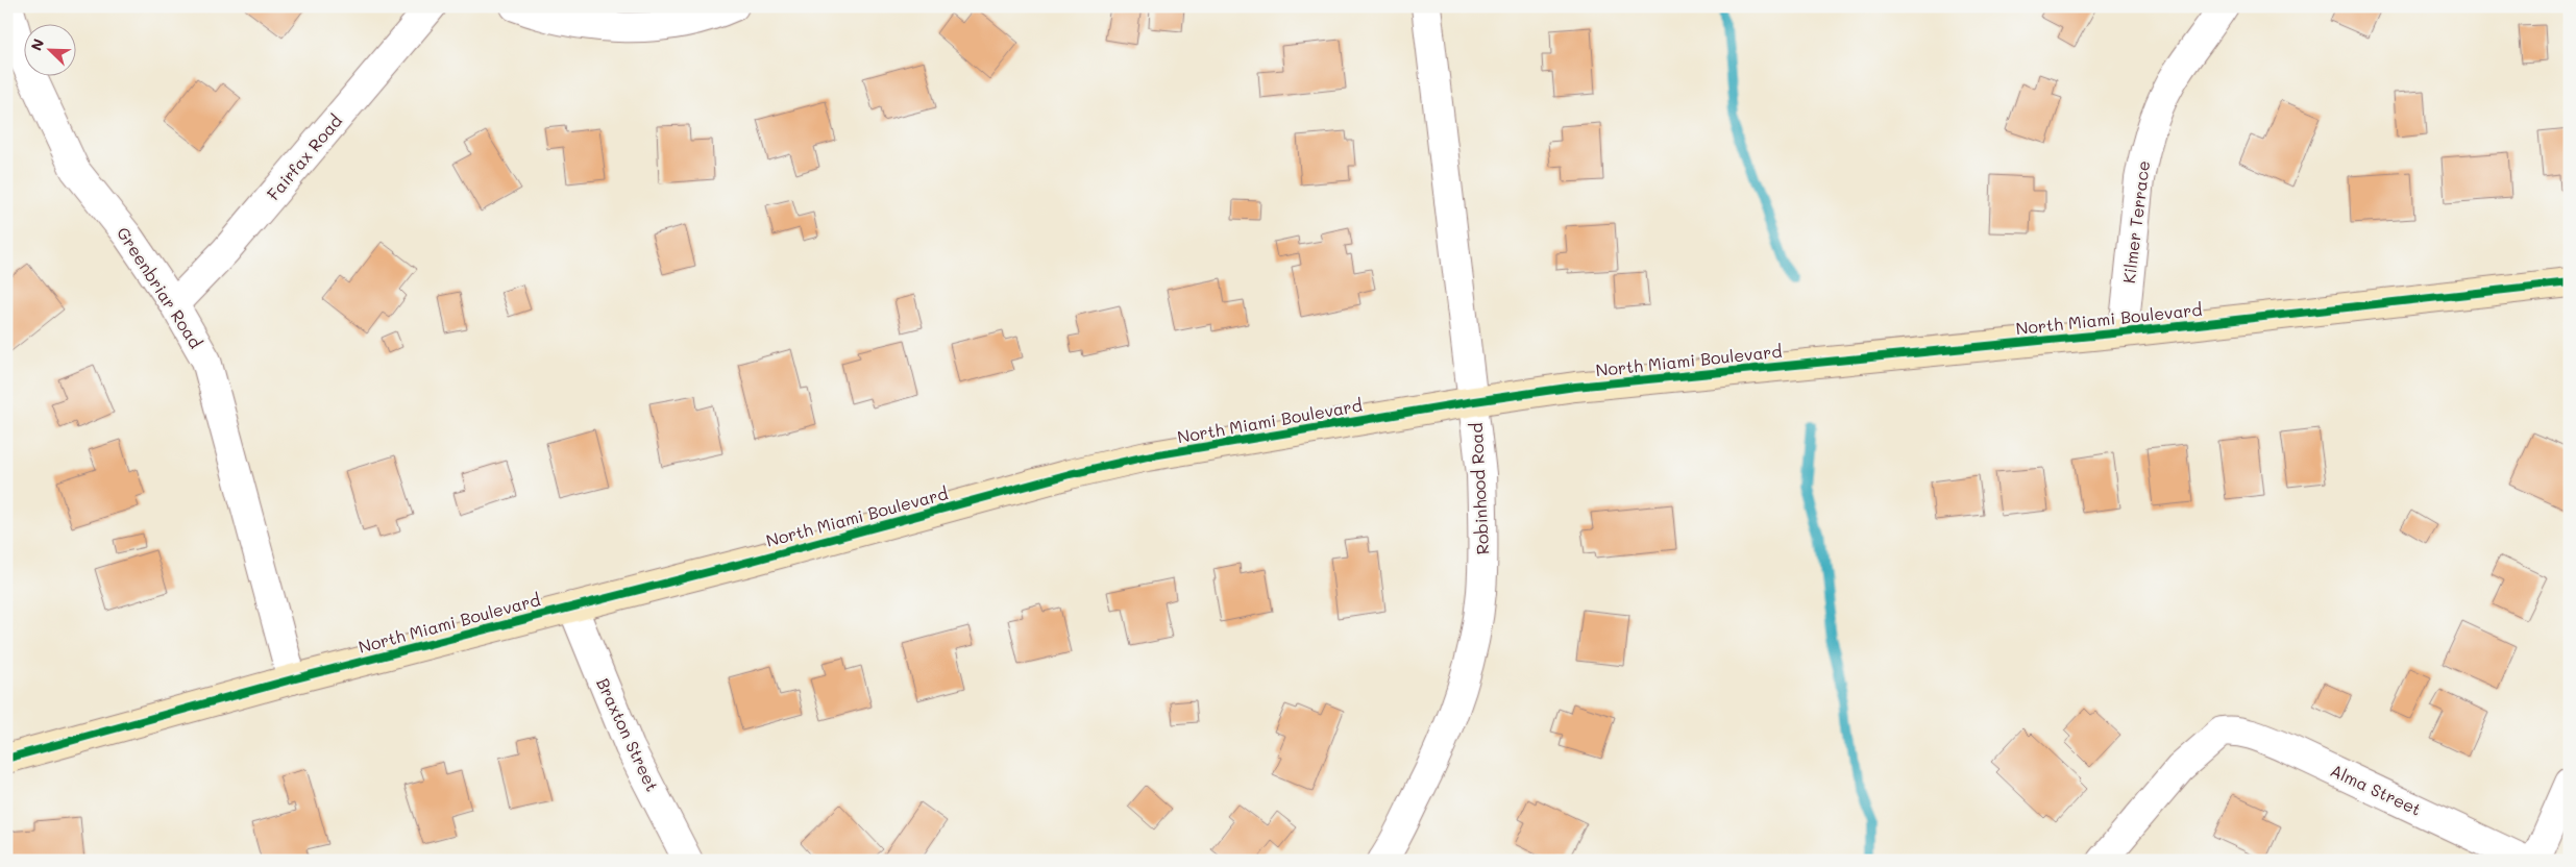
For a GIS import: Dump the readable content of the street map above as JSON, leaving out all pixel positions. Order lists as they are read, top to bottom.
{
  "streets": {
    "main road": ["North Miami Boulevard"],
    "street": [
      "Fairfax Road",
      "Kilmer Terrace",
      "Greenbriar Road",
      "Robinhood Road",
      "Braxton Street",
      "Alma Street"
    ]
  },
  "crossings": [
    ["Fairfax Road", "Greenbriar Road"],
    ["Kilmer Terrace", "North Miami Boulevard"],
    ["Greenbriar Road", "North Miami Boulevard"],
    ["North Miami Boulevard", "Robinhood Road"],
    ["North Miami Boulevard", "Braxton Street"]
  ],
  "north": "top left"
}
